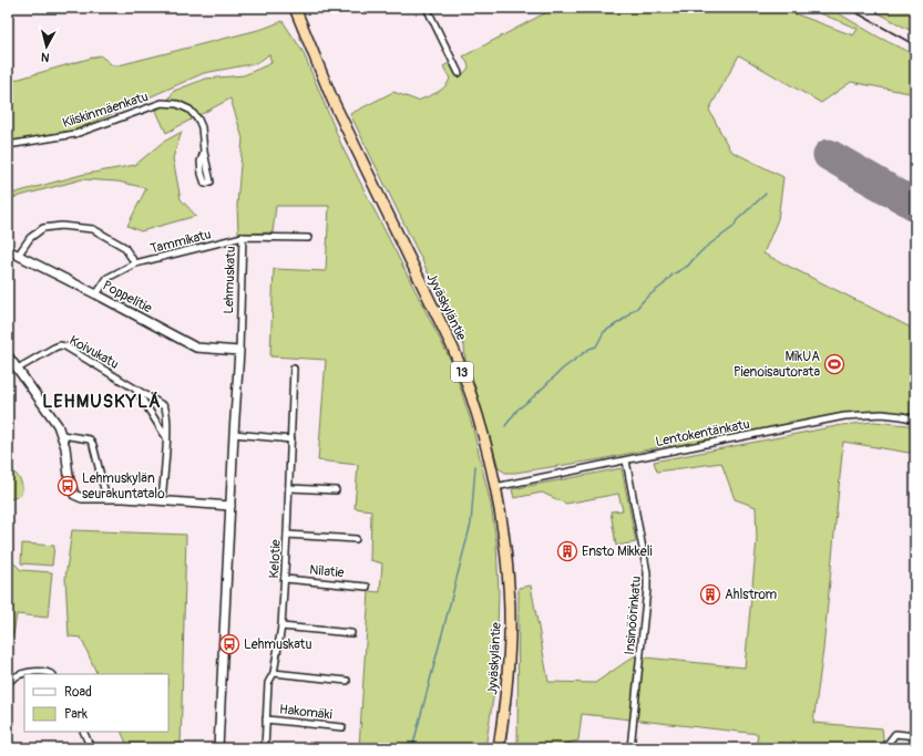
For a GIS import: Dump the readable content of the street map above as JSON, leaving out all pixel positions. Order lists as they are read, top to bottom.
{
  "streets": {
    "highway": ["Jyväskyläntie", "13"],
    "street": [
      "Kiiskinmäenkatu",
      "Tammikatu",
      "Lehmuskatu",
      "Poppelitie",
      "Koivukatu",
      "Lentokentänkatu",
      "Kelotie",
      "Nilatie",
      "Insinöörinkatu",
      "Hakomäki"
    ]
  },
  "crossings": [
    ["Tammikatu", "Lehmuskatu"],
    ["Tammikatu", "Poppelitie"],
    ["Lehmuskatu", "Poppelitie"],
    ["Jyväskyläntie", "Lentokentänkatu"],
    ["Lentokentänkatu", "Insinöörinkatu"],
    ["Kelotie", "Nilatie"],
    ["Kelotie", "Hakomäki"]
  ],
  "districts": ["LEHMUSKYLÄ"],
  "places": {
    "sports": ["MikUA Pienoisautorata"],
    "bus stop": ["Lehmuskylän seurakuntatalo", "Lehmuskatu"],
    "building": ["Ensto Mikkeli", "Ahlstrom"]
  },
  "legend": ["Road", "Park"],
  "north": "bottom"
}
